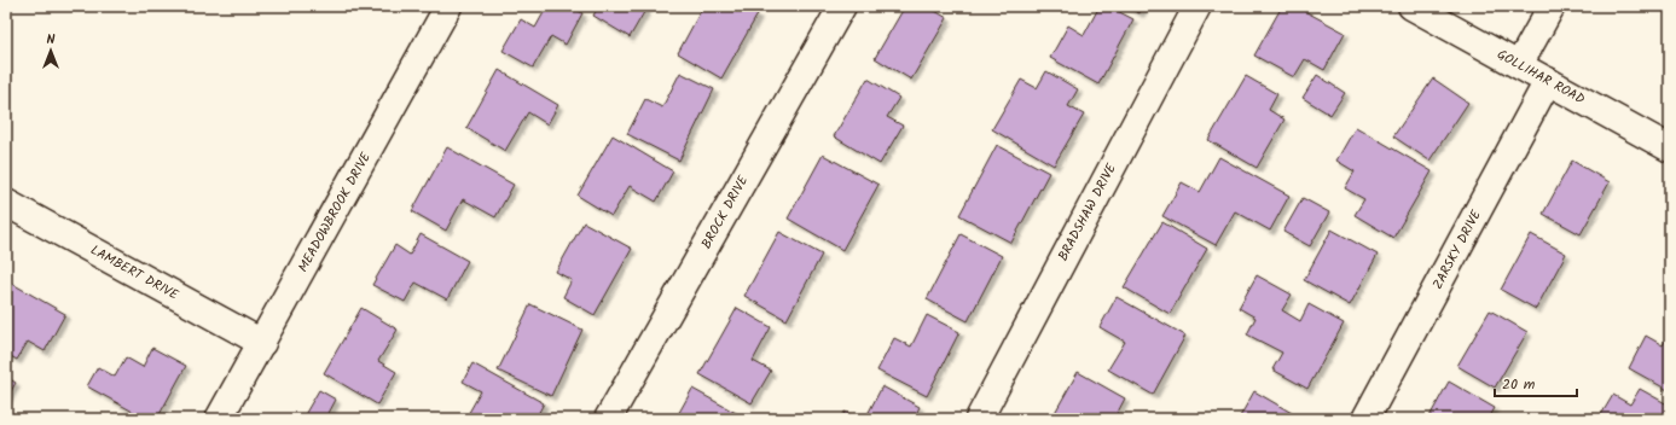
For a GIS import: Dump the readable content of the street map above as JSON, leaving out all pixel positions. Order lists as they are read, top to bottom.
{
  "streets": {
    "street": [
      "GOLLIHAR ROAD",
      "MEADOWBROOK DRIVE",
      "BROCK DRIVE",
      "BRADSHAW DRIVE",
      "ZARSKY DRIVE",
      "LAMBERT DRIVE"
    ]
  },
  "crossings": [
    ["GOLLIHAR ROAD", "ZARSKY DRIVE"],
    ["MEADOWBROOK DRIVE", "LAMBERT DRIVE"]
  ],
  "scale_bar": "20 m",
  "north": "top"
}
